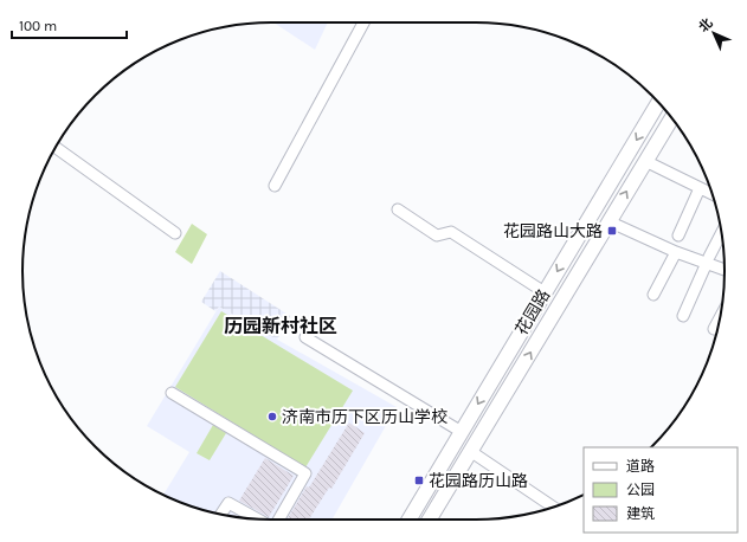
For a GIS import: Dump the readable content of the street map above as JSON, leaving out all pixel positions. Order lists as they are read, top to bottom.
{
  "streets": {
    "main road": ["花园路"]
  },
  "districts": ["历园新村社区"],
  "places": {
    "transit": ["花园路山大路", "花园路历山路"],
    "other": ["济南市历下区历山学校"]
  },
  "legend": ["道路", "公园", "建筑"],
  "scale_bar": "100 m",
  "north": "top left"
}
